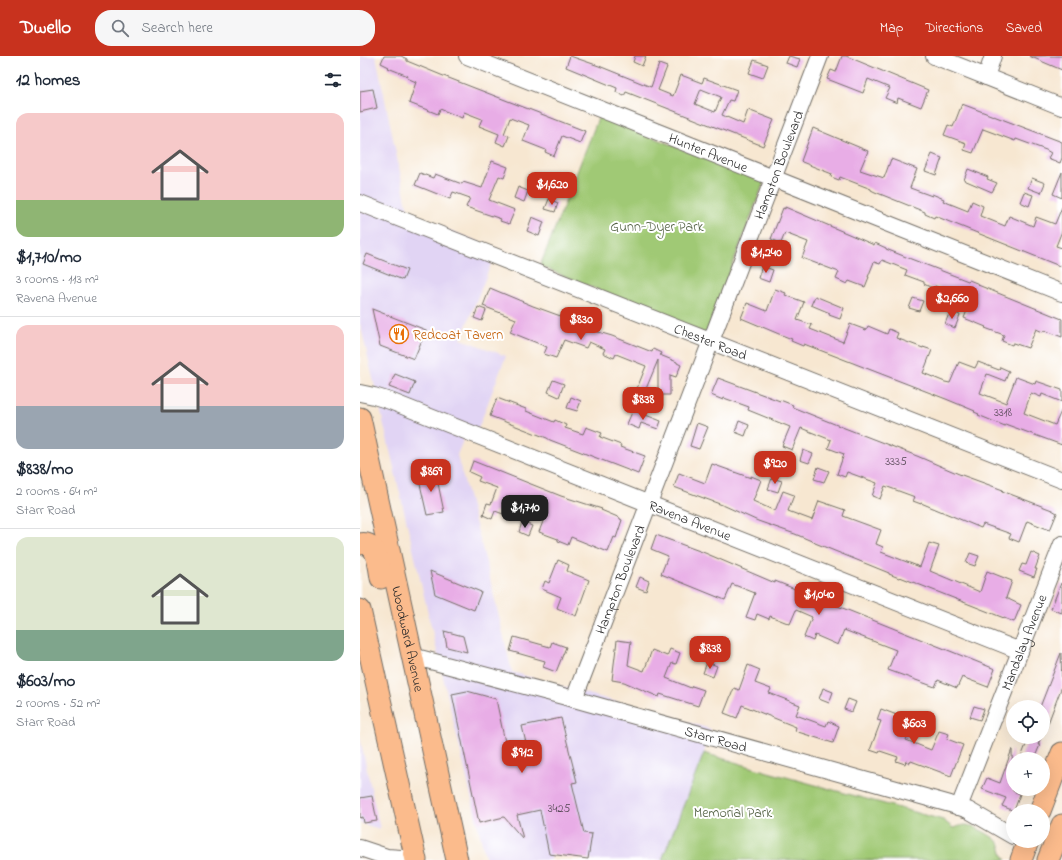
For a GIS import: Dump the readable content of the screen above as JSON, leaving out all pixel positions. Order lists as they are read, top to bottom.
{
  "streets": {
    "main road": ["Woodward Avenue"],
    "street": [
      "Hunter Avenue",
      "Hampton Boulevard",
      "Chester Road",
      "Ravena Avenue",
      "Mandalay Avenue",
      "Starr Road"
    ]
  },
  "crossings": [
    ["Hunter Avenue", "Hampton Boulevard"],
    ["Hampton Boulevard", "Chester Road"],
    ["Hampton Boulevard", "Ravena Avenue"],
    ["Hampton Boulevard", "Starr Road"],
    ["Ravena Avenue", "Mandalay Avenue"],
    ["Woodward Avenue", "Starr Road"],
    ["Mandalay Avenue", "Starr Road"]
  ],
  "parks": ["Gunn-Dyer Park", "Memorial Park"],
  "places": {
    "restaurant": ["Redcoat Tavern"]
  },
  "house_numbers": ["3318", "3335", "3425"],
  "page": {
    "header": "Dwello",
    "search": "Search here",
    "nav": ["Map", "Directions", "Saved"],
    "heading": "12 homes",
    "list": [
      {
        "name": "$1,710/mo",
        "note": "3 rooms · 113 m² · Ravena Avenue"
      },
      {
        "name": "$838/mo",
        "note": "2 rooms · 64 m² · Starr Road"
      },
      {
        "name": "$603/mo",
        "note": "2 rooms · 52 m² · Starr Road"
      }
    ],
    "price": [
      "$1,620",
      "$1,240",
      "$2,660",
      "$830",
      "$838",
      "$920",
      "$869",
      "$1,710",
      "$1,040",
      "$838",
      "$603",
      "$912"
    ],
    "map_buttons": ["+", "−"]
  }
}
